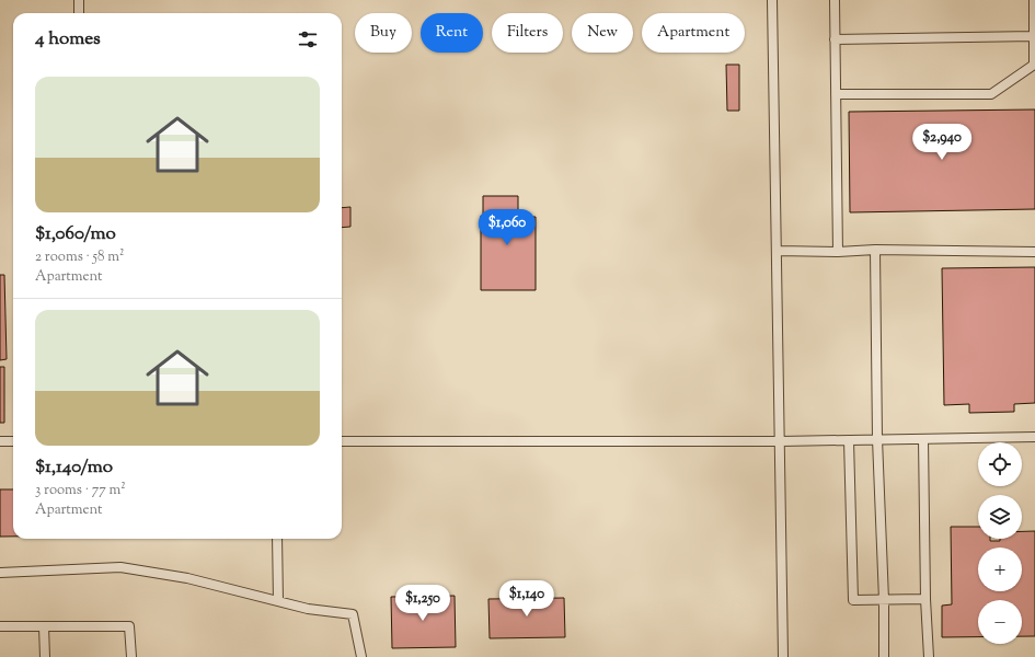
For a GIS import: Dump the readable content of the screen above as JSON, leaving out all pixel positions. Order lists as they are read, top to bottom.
{
  "page": {
    "chip": [
      "Buy",
      "Rent",
      "Filters",
      "New",
      "Apartment"
    ],
    "heading": "4 homes",
    "list": [
      {
        "name": "$1,060/mo",
        "note": "2 rooms · 58 m² · Apartment"
      },
      {
        "name": "$1,140/mo",
        "note": "3 rooms · 77 m² · Apartment"
      }
    ],
    "price": [
      "$2,940",
      "$1,060",
      "$1,140",
      "$1,250"
    ],
    "map_buttons": ["+", "−"]
  }
}
